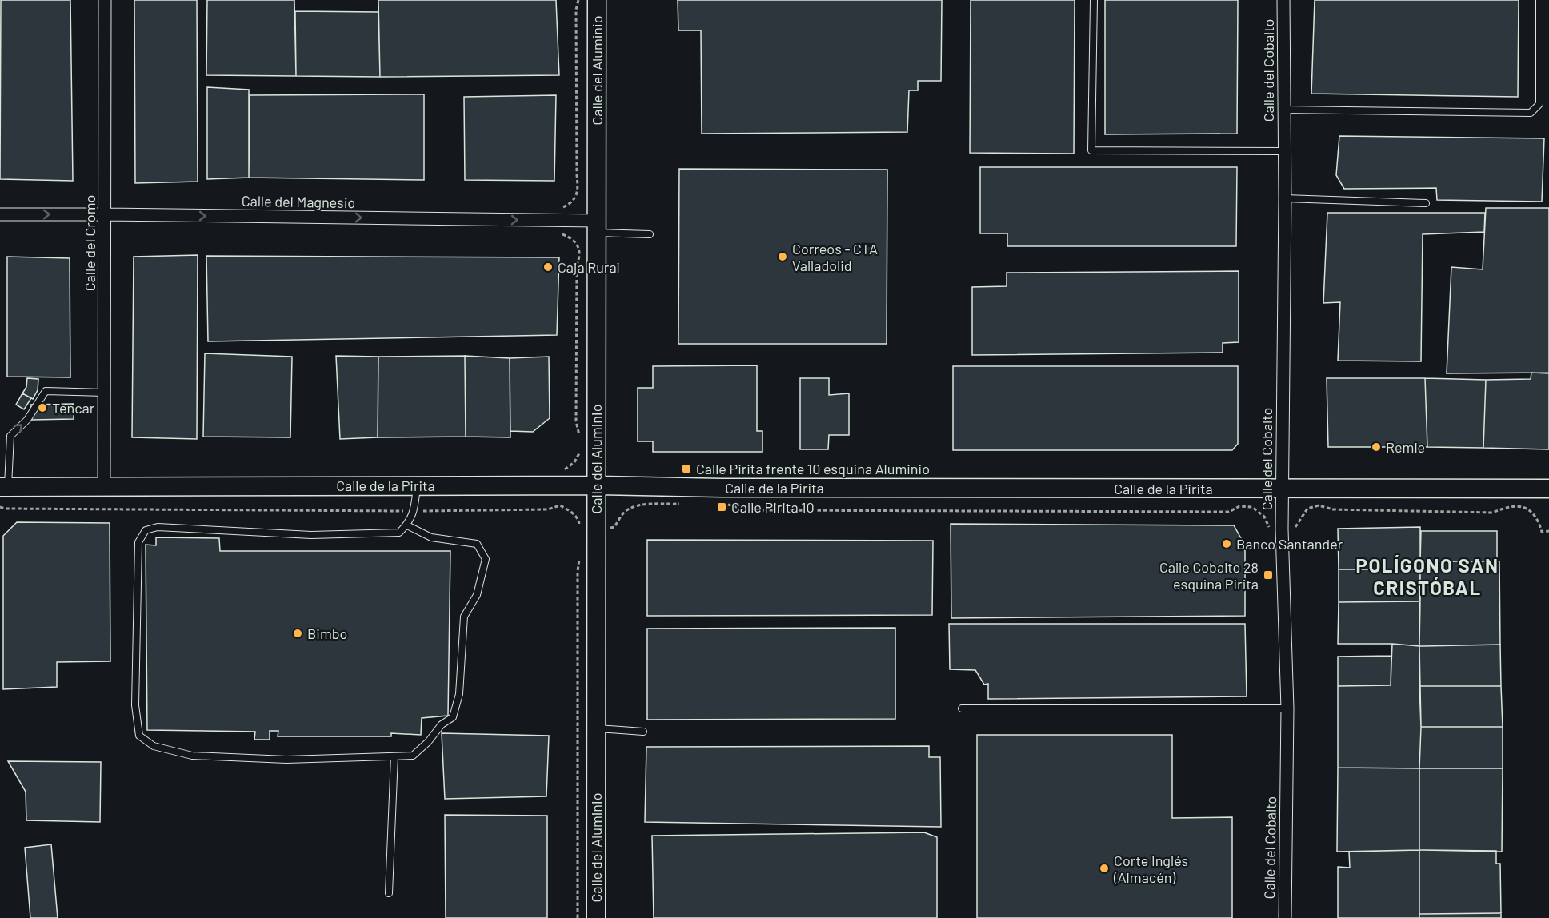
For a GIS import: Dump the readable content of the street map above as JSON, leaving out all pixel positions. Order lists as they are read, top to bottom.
{
  "streets": {
    "street": [
      "Calle del Aluminio",
      "Calle del Cobalto",
      "Calle del Magnesio",
      "Calle del Cromo",
      "Calle de la Pirita"
    ]
  },
  "crossings": [
    ["Calle del Aluminio", "Calle del Magnesio"],
    ["Calle del Aluminio", "Calle de la Pirita"],
    ["Calle del Cobalto", "Calle de la Pirita"],
    ["Calle del Magnesio", "Calle del Cromo"],
    ["Calle del Cromo", "Calle de la Pirita"]
  ],
  "one_way": ["Calle del Magnesio"],
  "districts": ["POLÍGONO SAN CRISTÓBAL"],
  "places": {
    "other": [
      "Correos - CTA Valladolid",
      "Caja Rural",
      "Tencar",
      "Remle",
      "Banco Santander",
      "Bimbo",
      "Corte Inglés (Almacén)"
    ],
    "transit": ["Calle Pirita frente 10 esquina Aluminio", "Calle Pirita 10", "Calle Cobalto 28 esquina Pirita"]
  }
}
